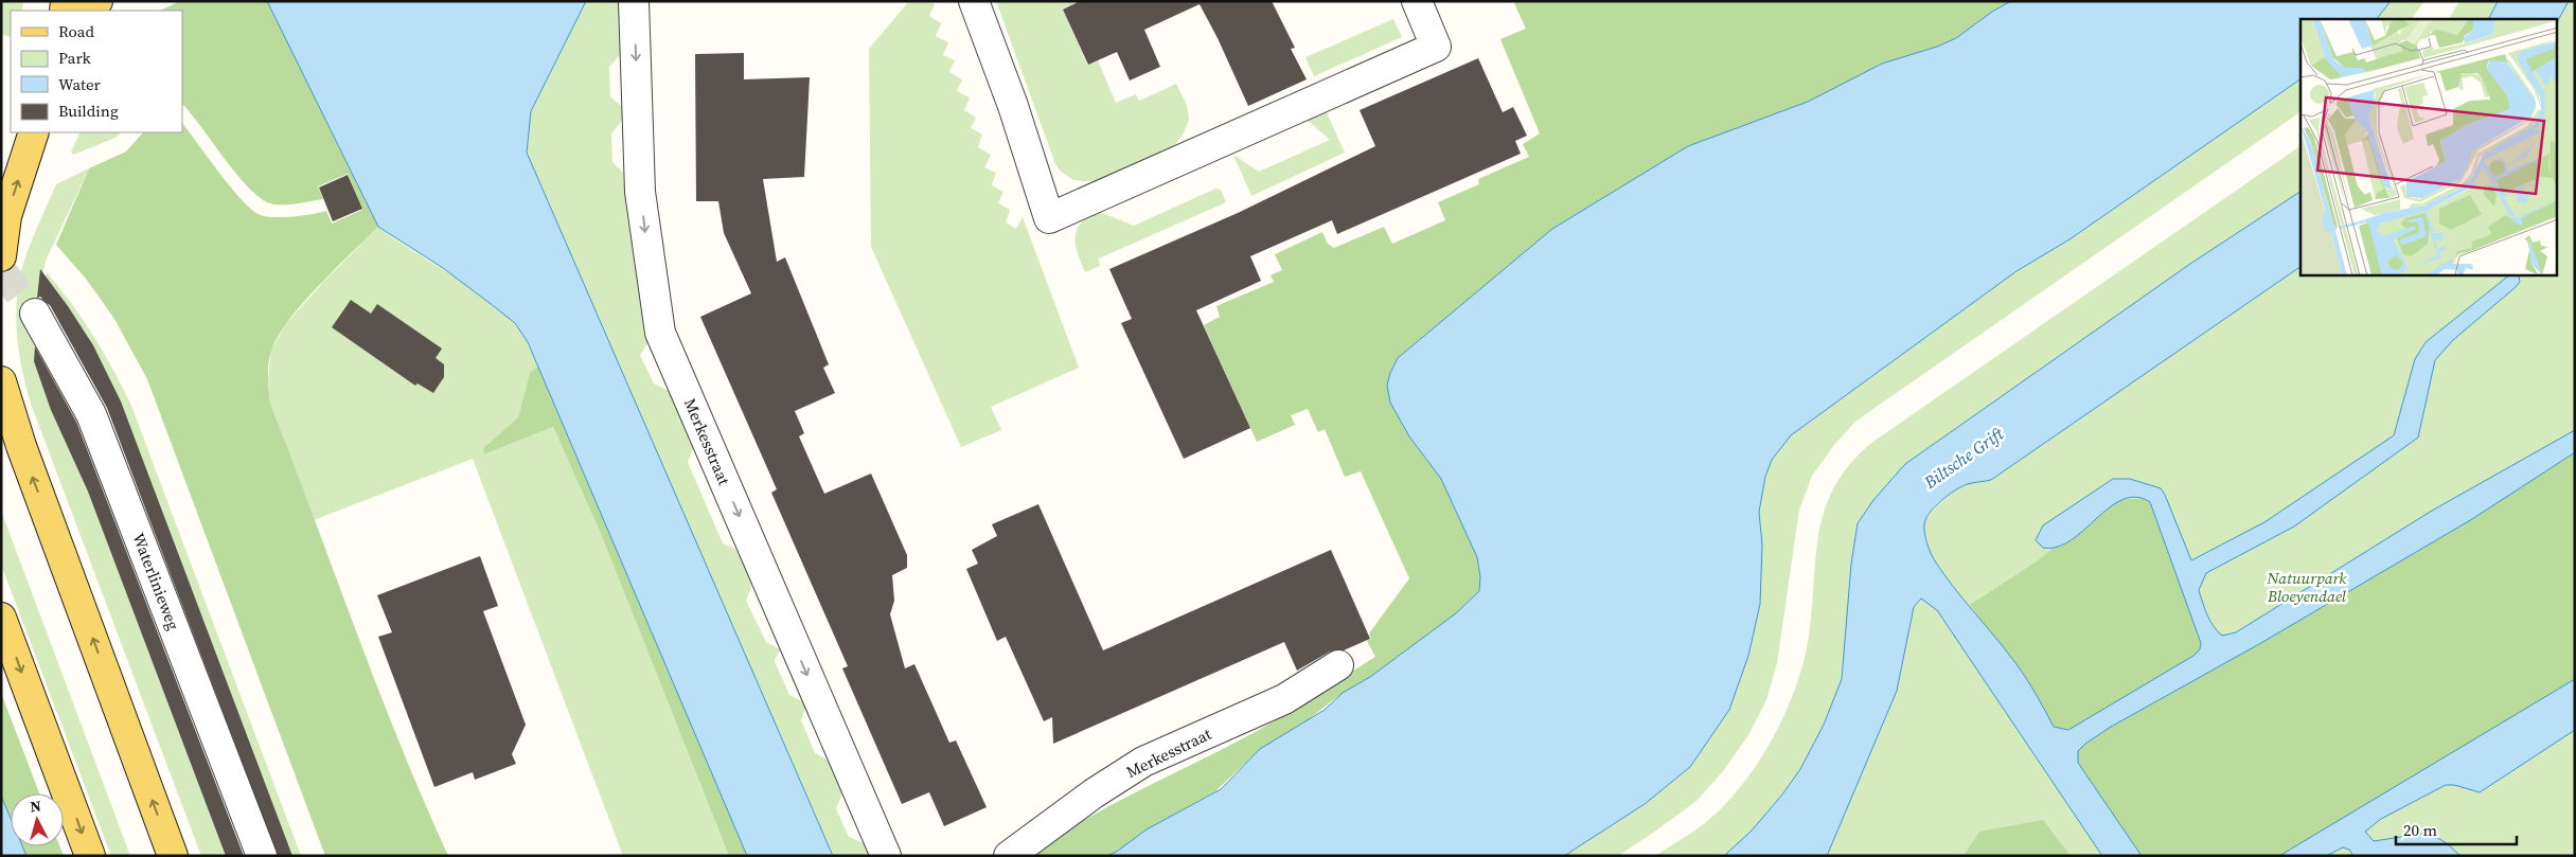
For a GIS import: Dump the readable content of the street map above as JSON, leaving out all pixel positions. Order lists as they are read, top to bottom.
{
  "streets": {
    "street": ["Merkesstraat", "Waterlinieweg"]
  },
  "one_way": ["Merkesstraat"],
  "water": ["Biltsche Grift"],
  "parks": ["Natuurpark Bloeyendael"],
  "legend": [
    "Road",
    "Park",
    "Water",
    "Building"
  ],
  "scale_bar": "20 m",
  "north": "top"
}
